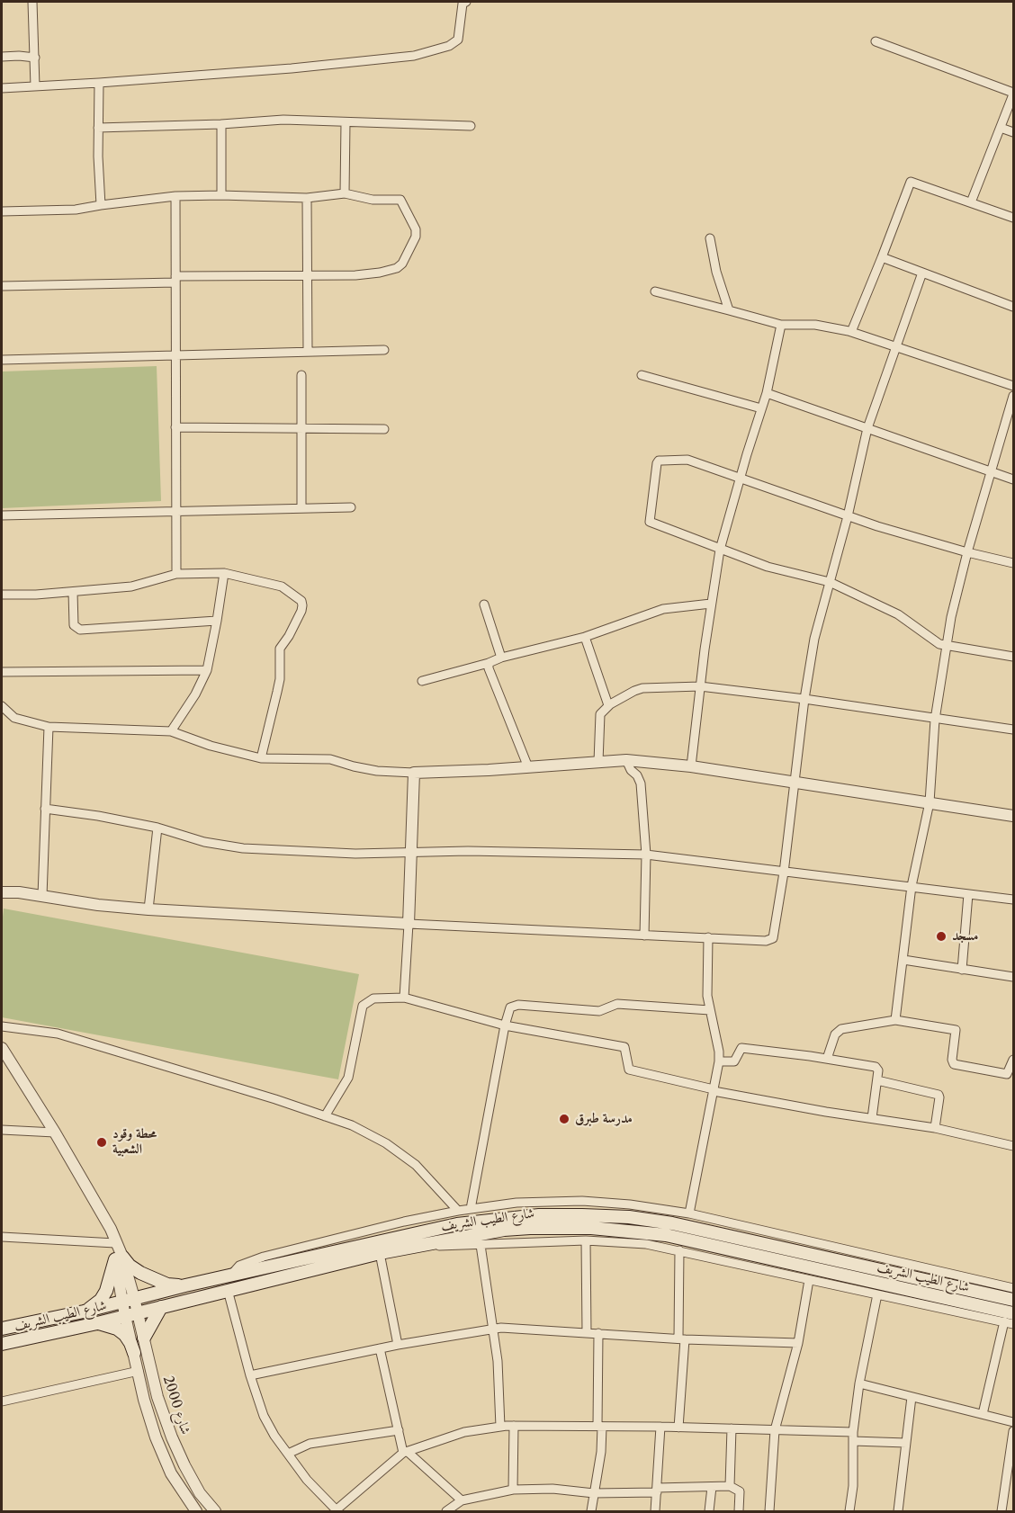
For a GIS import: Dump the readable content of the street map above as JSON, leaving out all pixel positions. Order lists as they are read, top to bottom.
{
  "streets": {
    "main road": ["شارع الطيب الشريف"],
    "street": ["شارع 2000"]
  },
  "crossings": [
    ["شارع الطيب الشريف", "شارع 2000"]
  ],
  "places": ["مسجد", "مدرسة طبرق", "محطة وقود الشعبية"]
}
